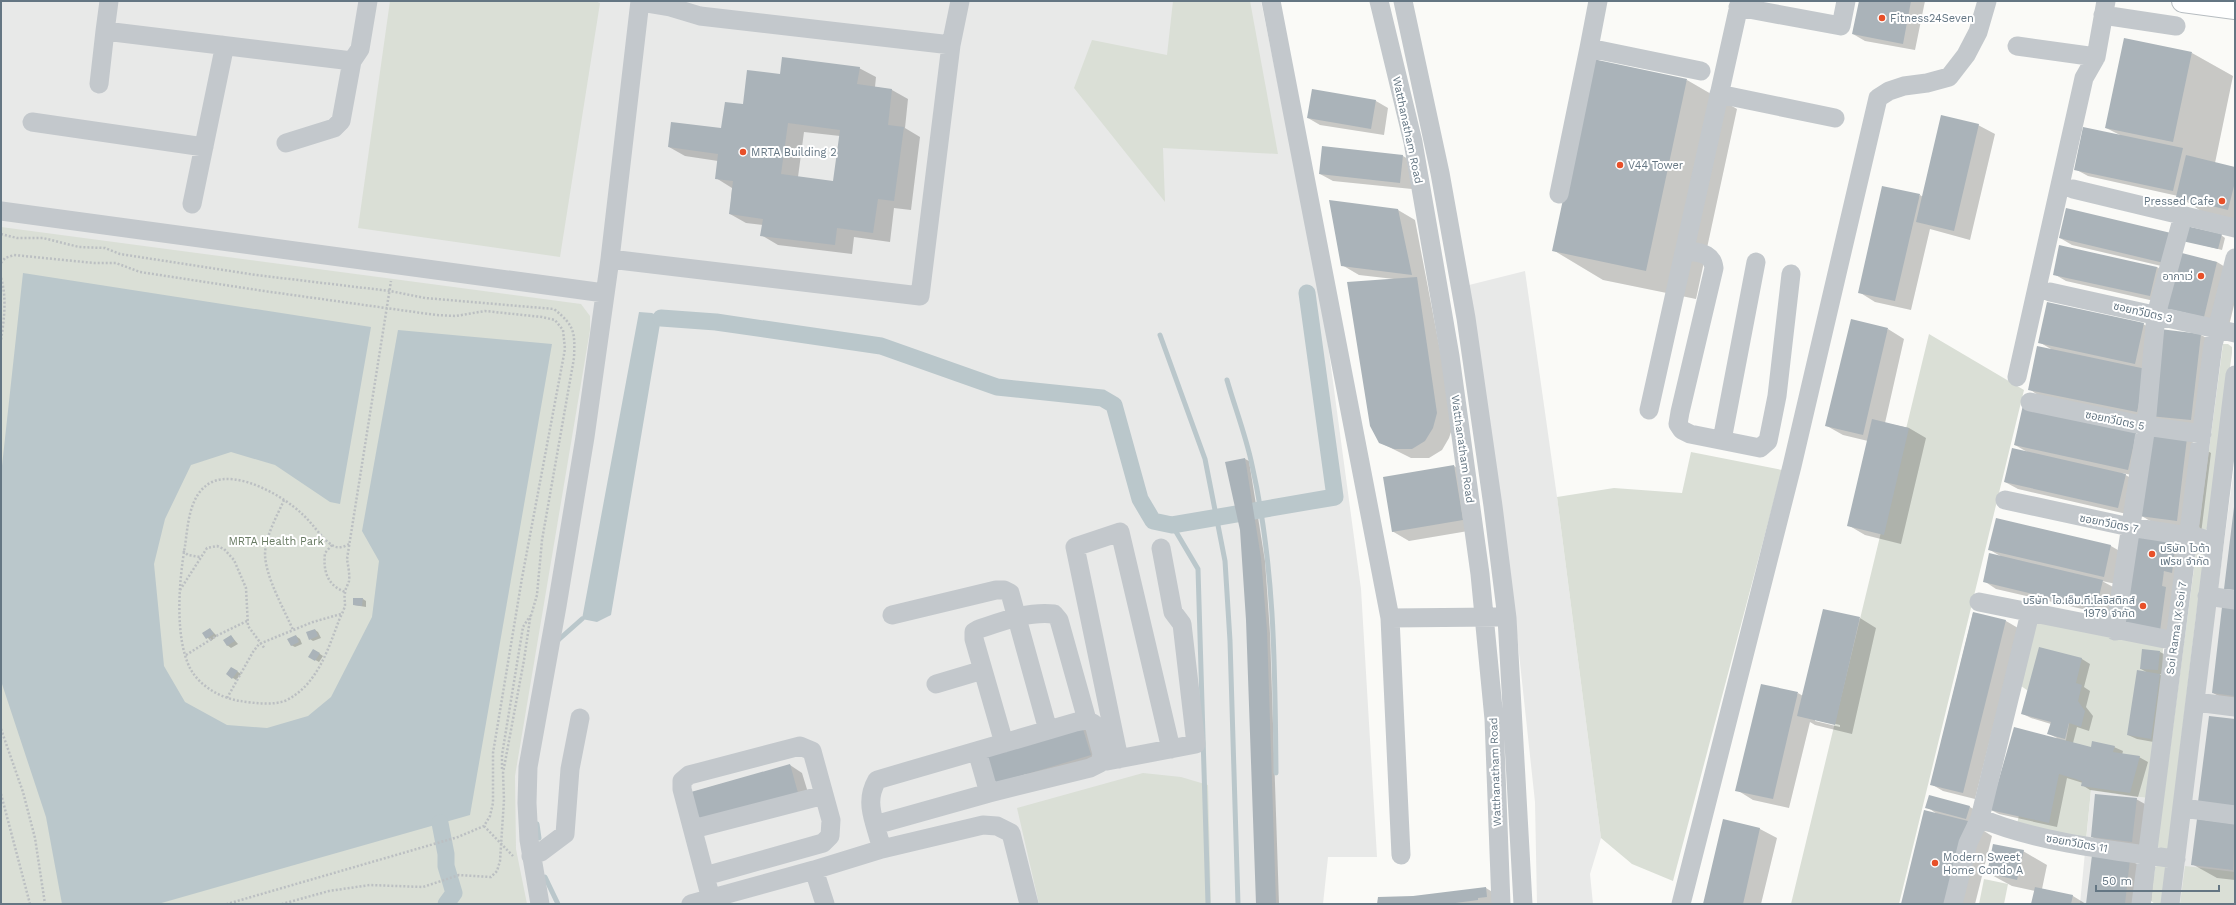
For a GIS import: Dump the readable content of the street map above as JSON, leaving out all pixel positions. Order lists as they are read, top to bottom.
{
  "streets": {
    "street": [
      "Watthanatham Road",
      "ซอยทวีมิตร 3",
      "ซอยทวีมิตร 5",
      "ซอยทวีมิตร 7",
      "Soi Rama IX Soi 7",
      "ซอยทวีมิตร 11"
    ]
  },
  "crossings": [
    ["ซอยทวีมิตร 3", "Soi Rama IX Soi 7"],
    ["ซอยทวีมิตร 5", "Soi Rama IX Soi 7"],
    ["ซอยทวีมิตร 7", "Soi Rama IX Soi 7"],
    ["Soi Rama IX Soi 7", "ซอยทวีมิตร 11"]
  ],
  "parks": ["MRTA Health Park"],
  "places": [
    "Fitness24Seven",
    "MRTA Building 2",
    "V44 Tower",
    "Pressed Cafe",
    "อากาเว่",
    "บริษัท ไวต้า เฟรช จำกัด",
    "บริษัท ไอ.เอ็ม.ที.โลจิสติกส์ 1979 จำกัด",
    "Modern Sweet Home Condo A"
  ],
  "scale_bar": "50 m"
}
